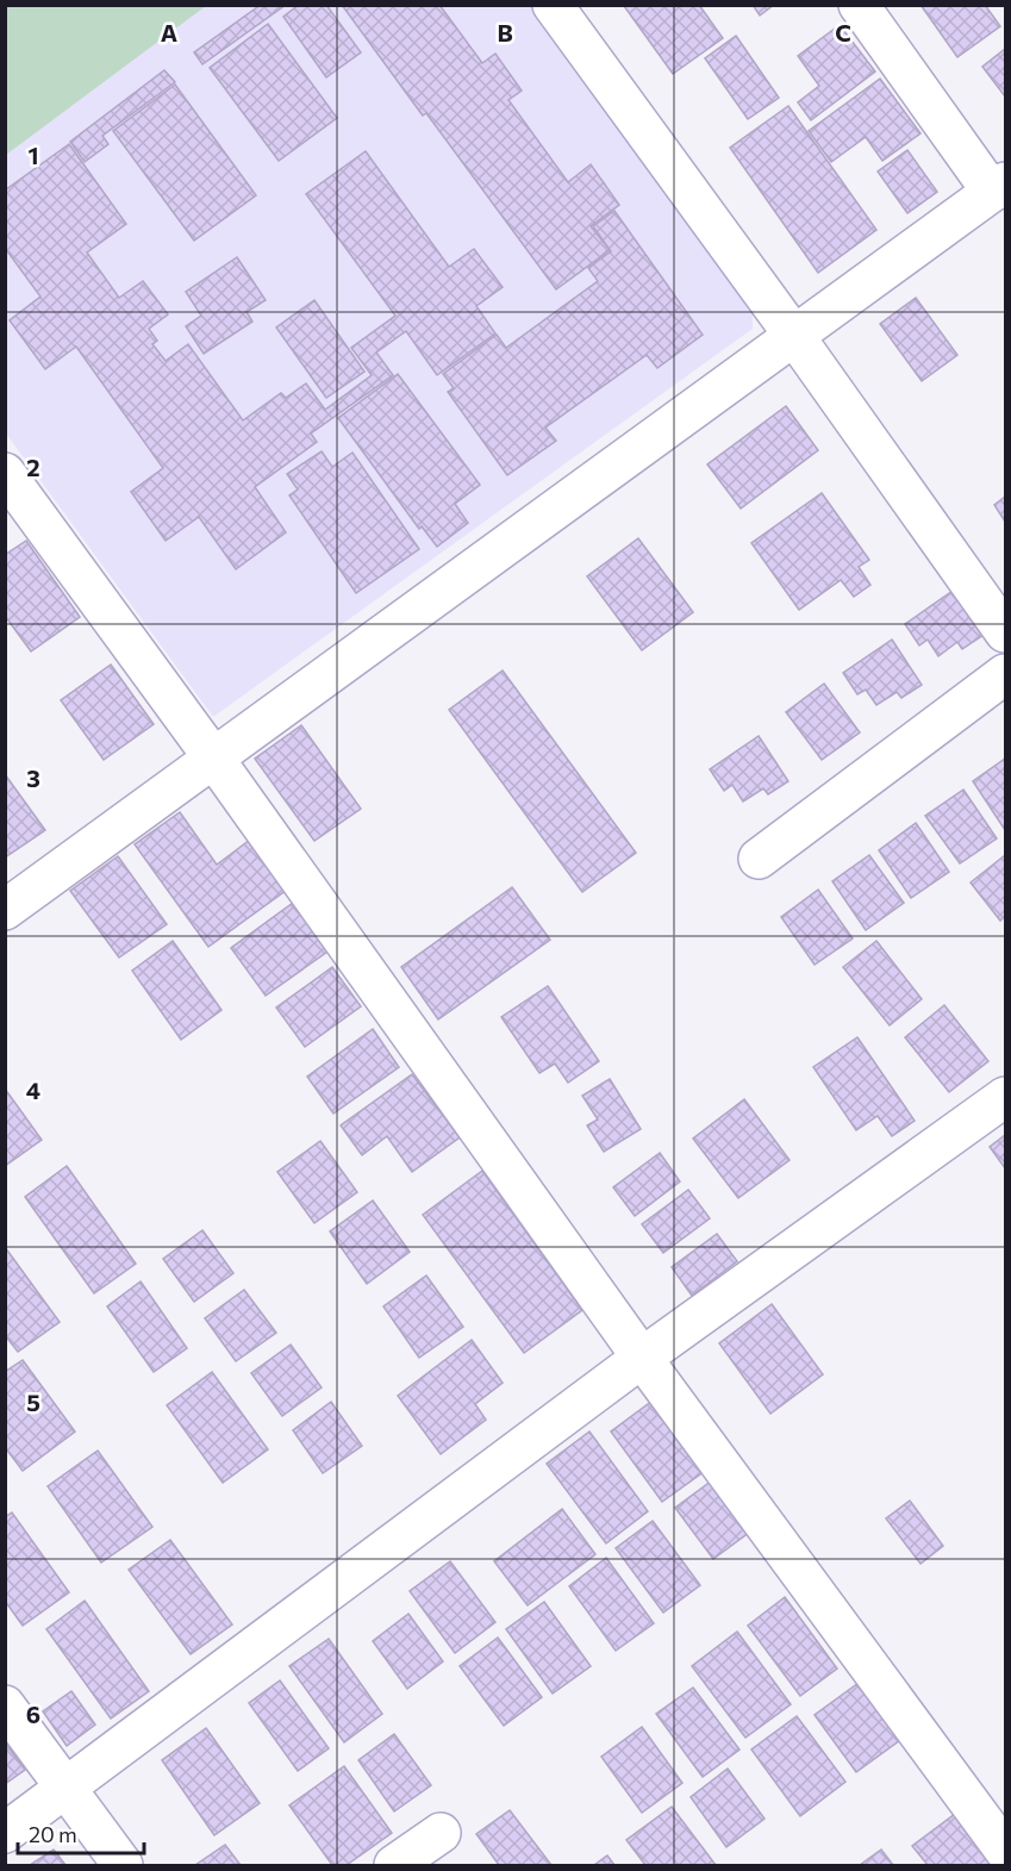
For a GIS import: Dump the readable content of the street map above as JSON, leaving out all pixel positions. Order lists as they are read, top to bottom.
{
  "scale_bar": "20 m",
  "grid": {
    "columns": ["A", "B", "C"],
    "rows": [
      "1",
      "2",
      "3",
      "4",
      "5",
      "6"
    ]
  }
}
